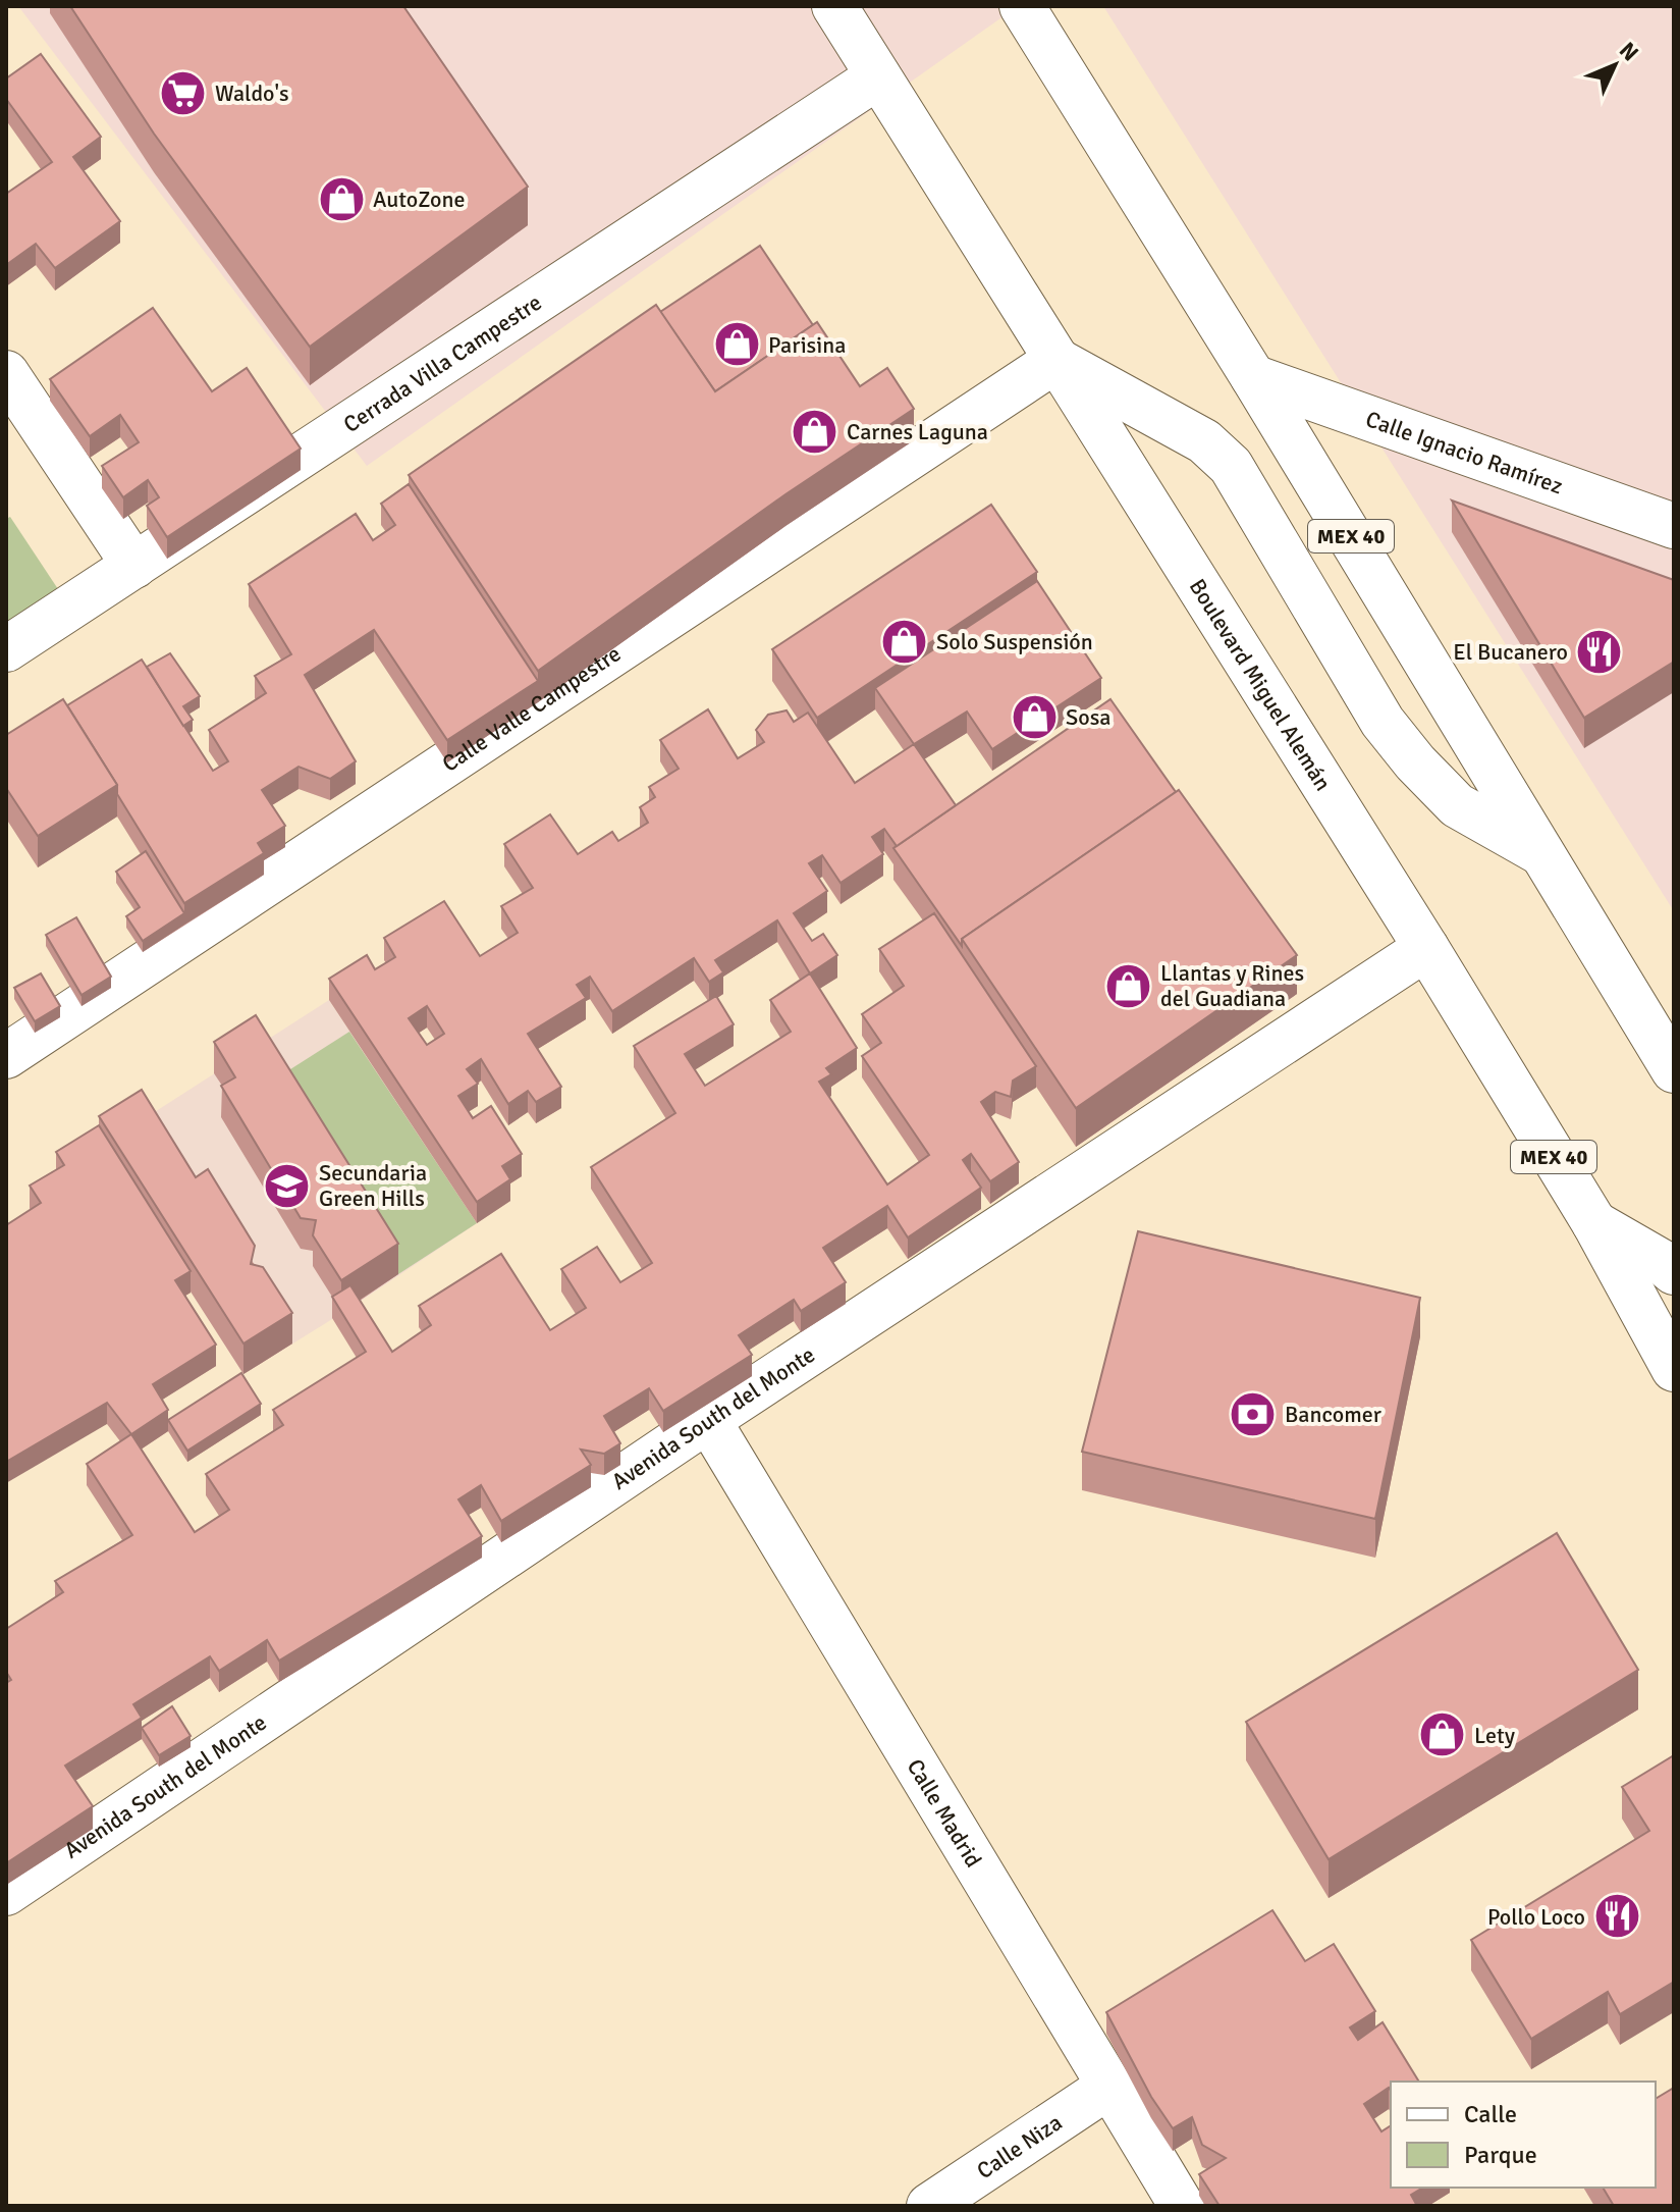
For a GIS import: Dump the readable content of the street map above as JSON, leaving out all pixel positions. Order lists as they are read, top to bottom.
{
  "streets": {
    "main road": [
      "Cerrada Villa Campestre",
      "Calle Ignacio Ramírez",
      "MEX 40",
      "Boulevard Miguel Alemán",
      "Calle Valle Campestre",
      "Avenida South del Monte",
      "Calle Madrid",
      "Calle Niza"
    ]
  },
  "crossings": [
    ["Cerrada Villa Campestre", "Boulevard Miguel Alemán"],
    ["Calle Ignacio Ramírez", "MEX 40"],
    ["Boulevard Miguel Alemán", "Calle Valle Campestre"],
    ["Boulevard Miguel Alemán", "Avenida South del Monte"],
    ["Avenida South del Monte", "Calle Madrid"],
    ["Calle Madrid", "Calle Niza"]
  ],
  "places": {
    "supermarket": ["Waldo's"],
    "shop": [
      "AutoZone",
      "Parisina",
      "Carnes Laguna",
      "Solo Suspensión",
      "Sosa",
      "Llantas y Rines del Guadiana",
      "Lety"
    ],
    "restaurant": ["El Bucanero", "Pollo Loco"],
    "school or university": ["Secundaria Green Hills"],
    "bank": ["Bancomer"]
  },
  "legend": ["Calle", "Parque"],
  "north": "top right"
}
